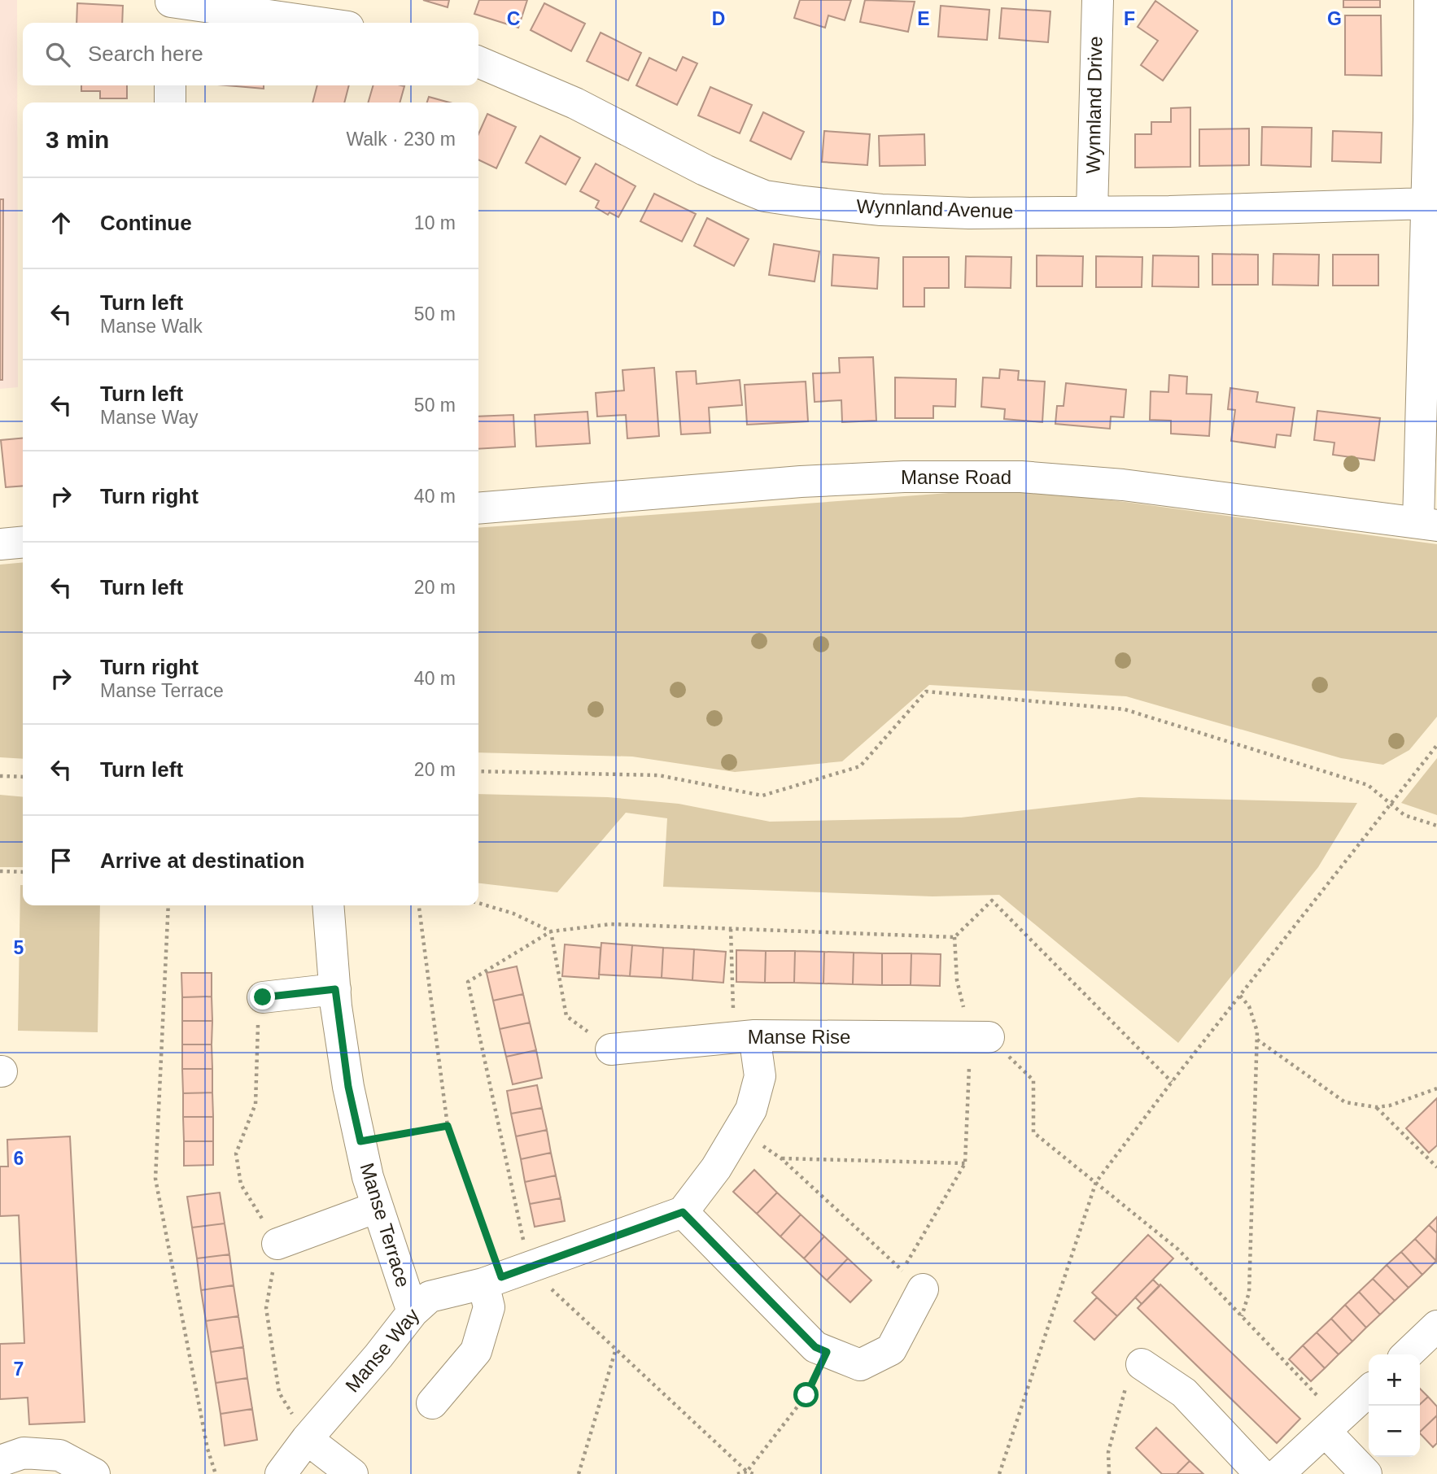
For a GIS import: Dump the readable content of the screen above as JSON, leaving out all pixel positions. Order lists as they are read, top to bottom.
{
  "streets": {
    "street": [
      "Wynnland Drive",
      "Wynnland Avenue",
      "Manse Road",
      "Manse Rise",
      "Manse Terrace",
      "Manse Way"
    ]
  },
  "crossings": [
    ["Wynnland Drive", "Wynnland Avenue"],
    ["Manse Terrace", "Manse Way"]
  ],
  "page": {
    "search": "Search here",
    "heading": ["3 min", "Walk · 230 m"],
    "list": [
      ["Continue", "10 m"],
      ["Turn left", "Manse Walk", "50 m"],
      ["Turn left", "Manse Way", "50 m"],
      ["Turn right", "40 m"],
      ["Turn left", "20 m"],
      ["Turn right", "Manse Terrace", "40 m"],
      ["Turn left", "20 m"],
      "Arrive at destination"
    ],
    "map_buttons": ["+", "−"]
  },
  "grid": {
    "columns": [
      "C",
      "D",
      "E",
      "F",
      "G"
    ],
    "rows": ["5", "6", "7"]
  }
}
